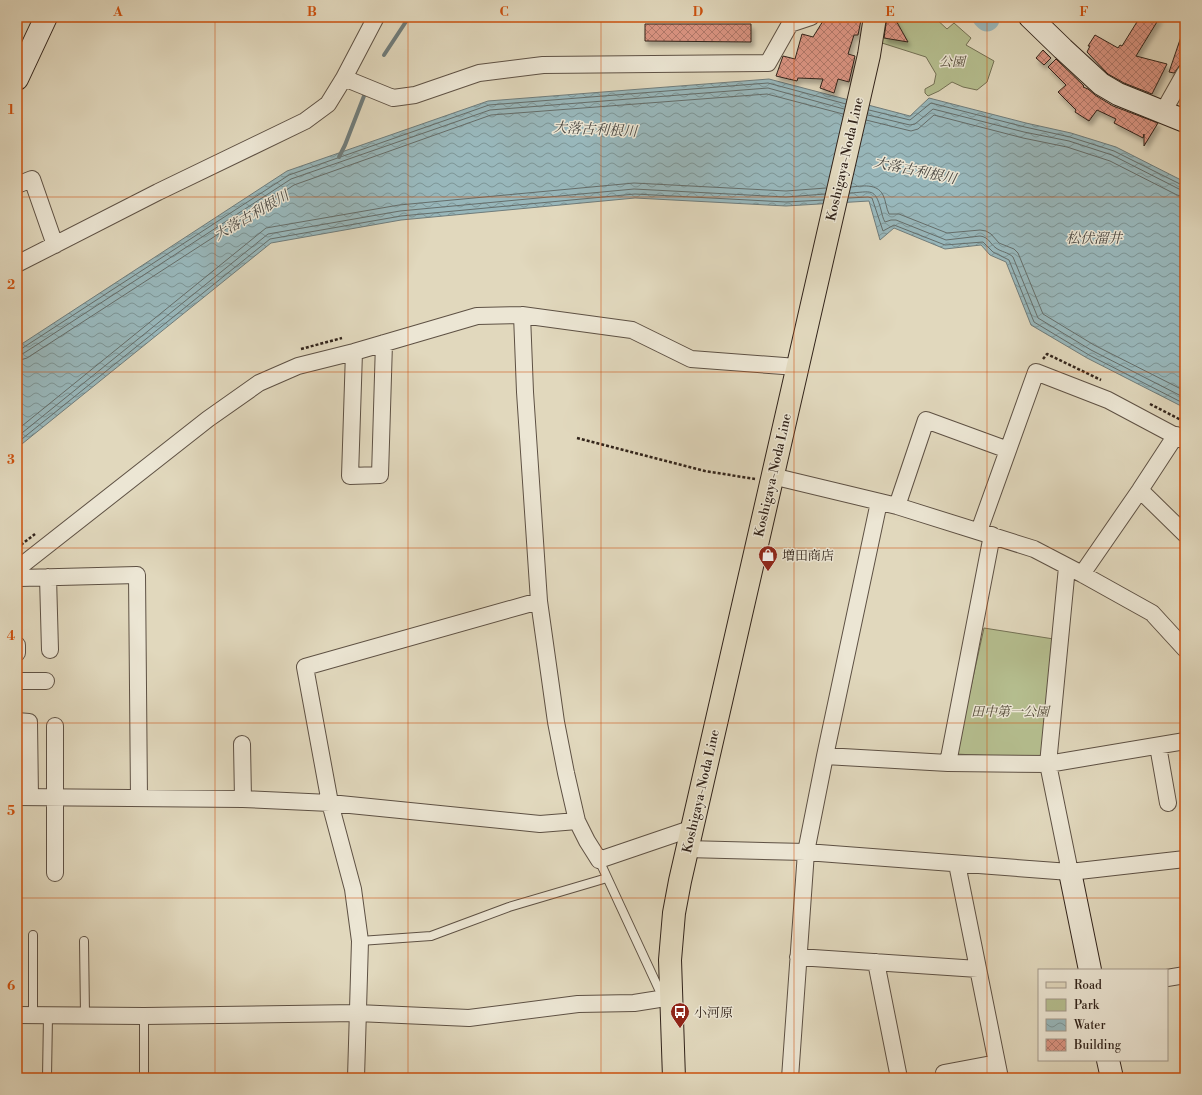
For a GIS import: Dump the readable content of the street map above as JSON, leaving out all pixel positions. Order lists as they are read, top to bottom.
{
  "streets": {
    "main road": ["Koshigaya-Noda Line"]
  },
  "water": ["大落古利根川", "松伏溜井"],
  "parks": ["公園", "田中第一公園"],
  "places": {
    "shop": ["増田商店"],
    "bus stop": ["小河原"]
  },
  "legend": [
    "Road",
    "Park",
    "Water",
    "Building"
  ],
  "grid": {
    "columns": [
      "A",
      "B",
      "C",
      "D",
      "E",
      "F"
    ],
    "rows": [
      "1",
      "2",
      "3",
      "4",
      "5",
      "6"
    ]
  }
}
